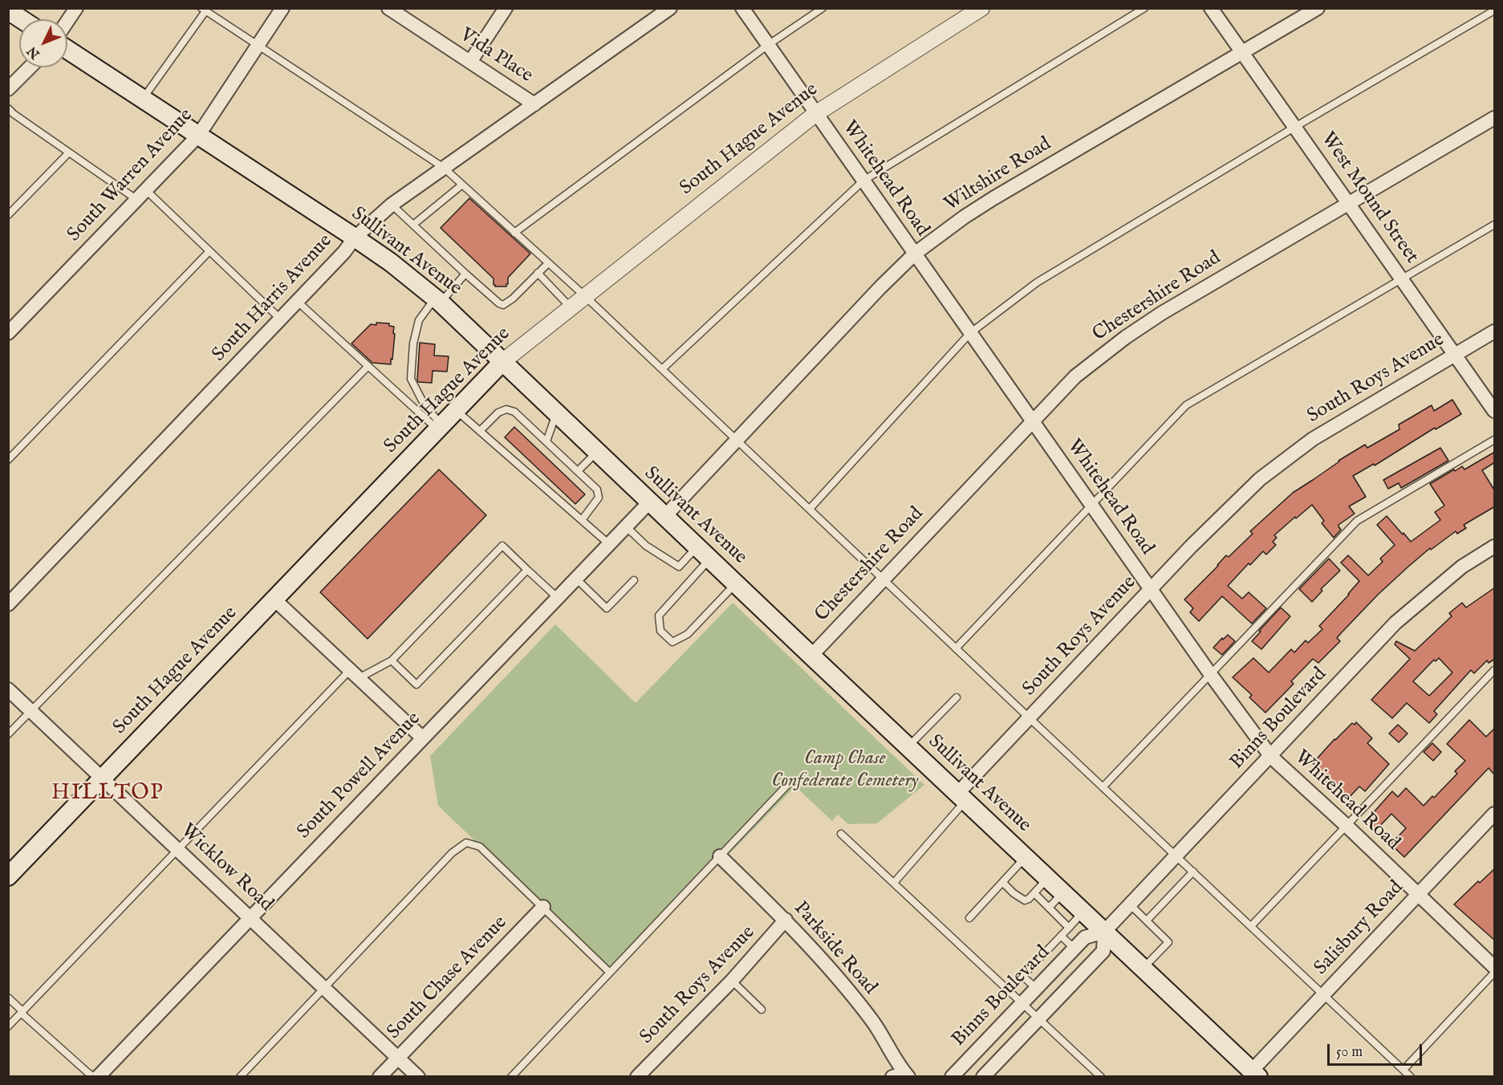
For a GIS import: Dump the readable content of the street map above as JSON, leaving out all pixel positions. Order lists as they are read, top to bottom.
{
  "streets": {
    "main road": ["South Hague Avenue", "Sullivant Avenue"],
    "street": [
      "Vida Place",
      "Wiltshire Road",
      "South Warren Avenue",
      "Whitehead Road",
      "West Mound Street",
      "Chestershire Road",
      "South Harris Avenue",
      "South Roys Avenue",
      "Binns Boulevard",
      "South Powell Avenue",
      "Wicklow Road",
      "Salisbury Road",
      "Parkside Road",
      "South Chase Avenue"
    ]
  },
  "crossings": [
    ["Vida Place", "South Harris Avenue"],
    ["South Hague Avenue", "Whitehead Road"],
    ["South Hague Avenue", "Sullivant Avenue"],
    ["South Hague Avenue", "Wicklow Road"],
    ["Wiltshire Road", "Whitehead Road"],
    ["Wiltshire Road", "West Mound Street"],
    ["Wiltshire Road", "Sullivant Avenue"],
    ["South Warren Avenue", "Sullivant Avenue"],
    ["Whitehead Road", "Chestershire Road"],
    ["Whitehead Road", "South Roys Avenue"],
    ["Whitehead Road", "Binns Boulevard"],
    ["Whitehead Road", "Salisbury Road"],
    ["West Mound Street", "Chestershire Road"],
    ["West Mound Street", "South Roys Avenue"],
    ["Sullivant Avenue", "Chestershire Road"],
    ["Sullivant Avenue", "South Harris Avenue"],
    ["Sullivant Avenue", "South Roys Avenue"],
    ["Sullivant Avenue", "Binns Boulevard"],
    ["Sullivant Avenue", "South Powell Avenue"],
    ["Sullivant Avenue", "Salisbury Road"],
    ["South Roys Avenue", "Parkside Road"],
    ["South Powell Avenue", "Wicklow Road"],
    ["Wicklow Road", "South Chase Avenue"]
  ],
  "districts": ["HILLTOP"],
  "parks": ["Camp Chase Confederate Cemetery"],
  "scale_bar": "50 m",
  "north": "bottom left"
}
